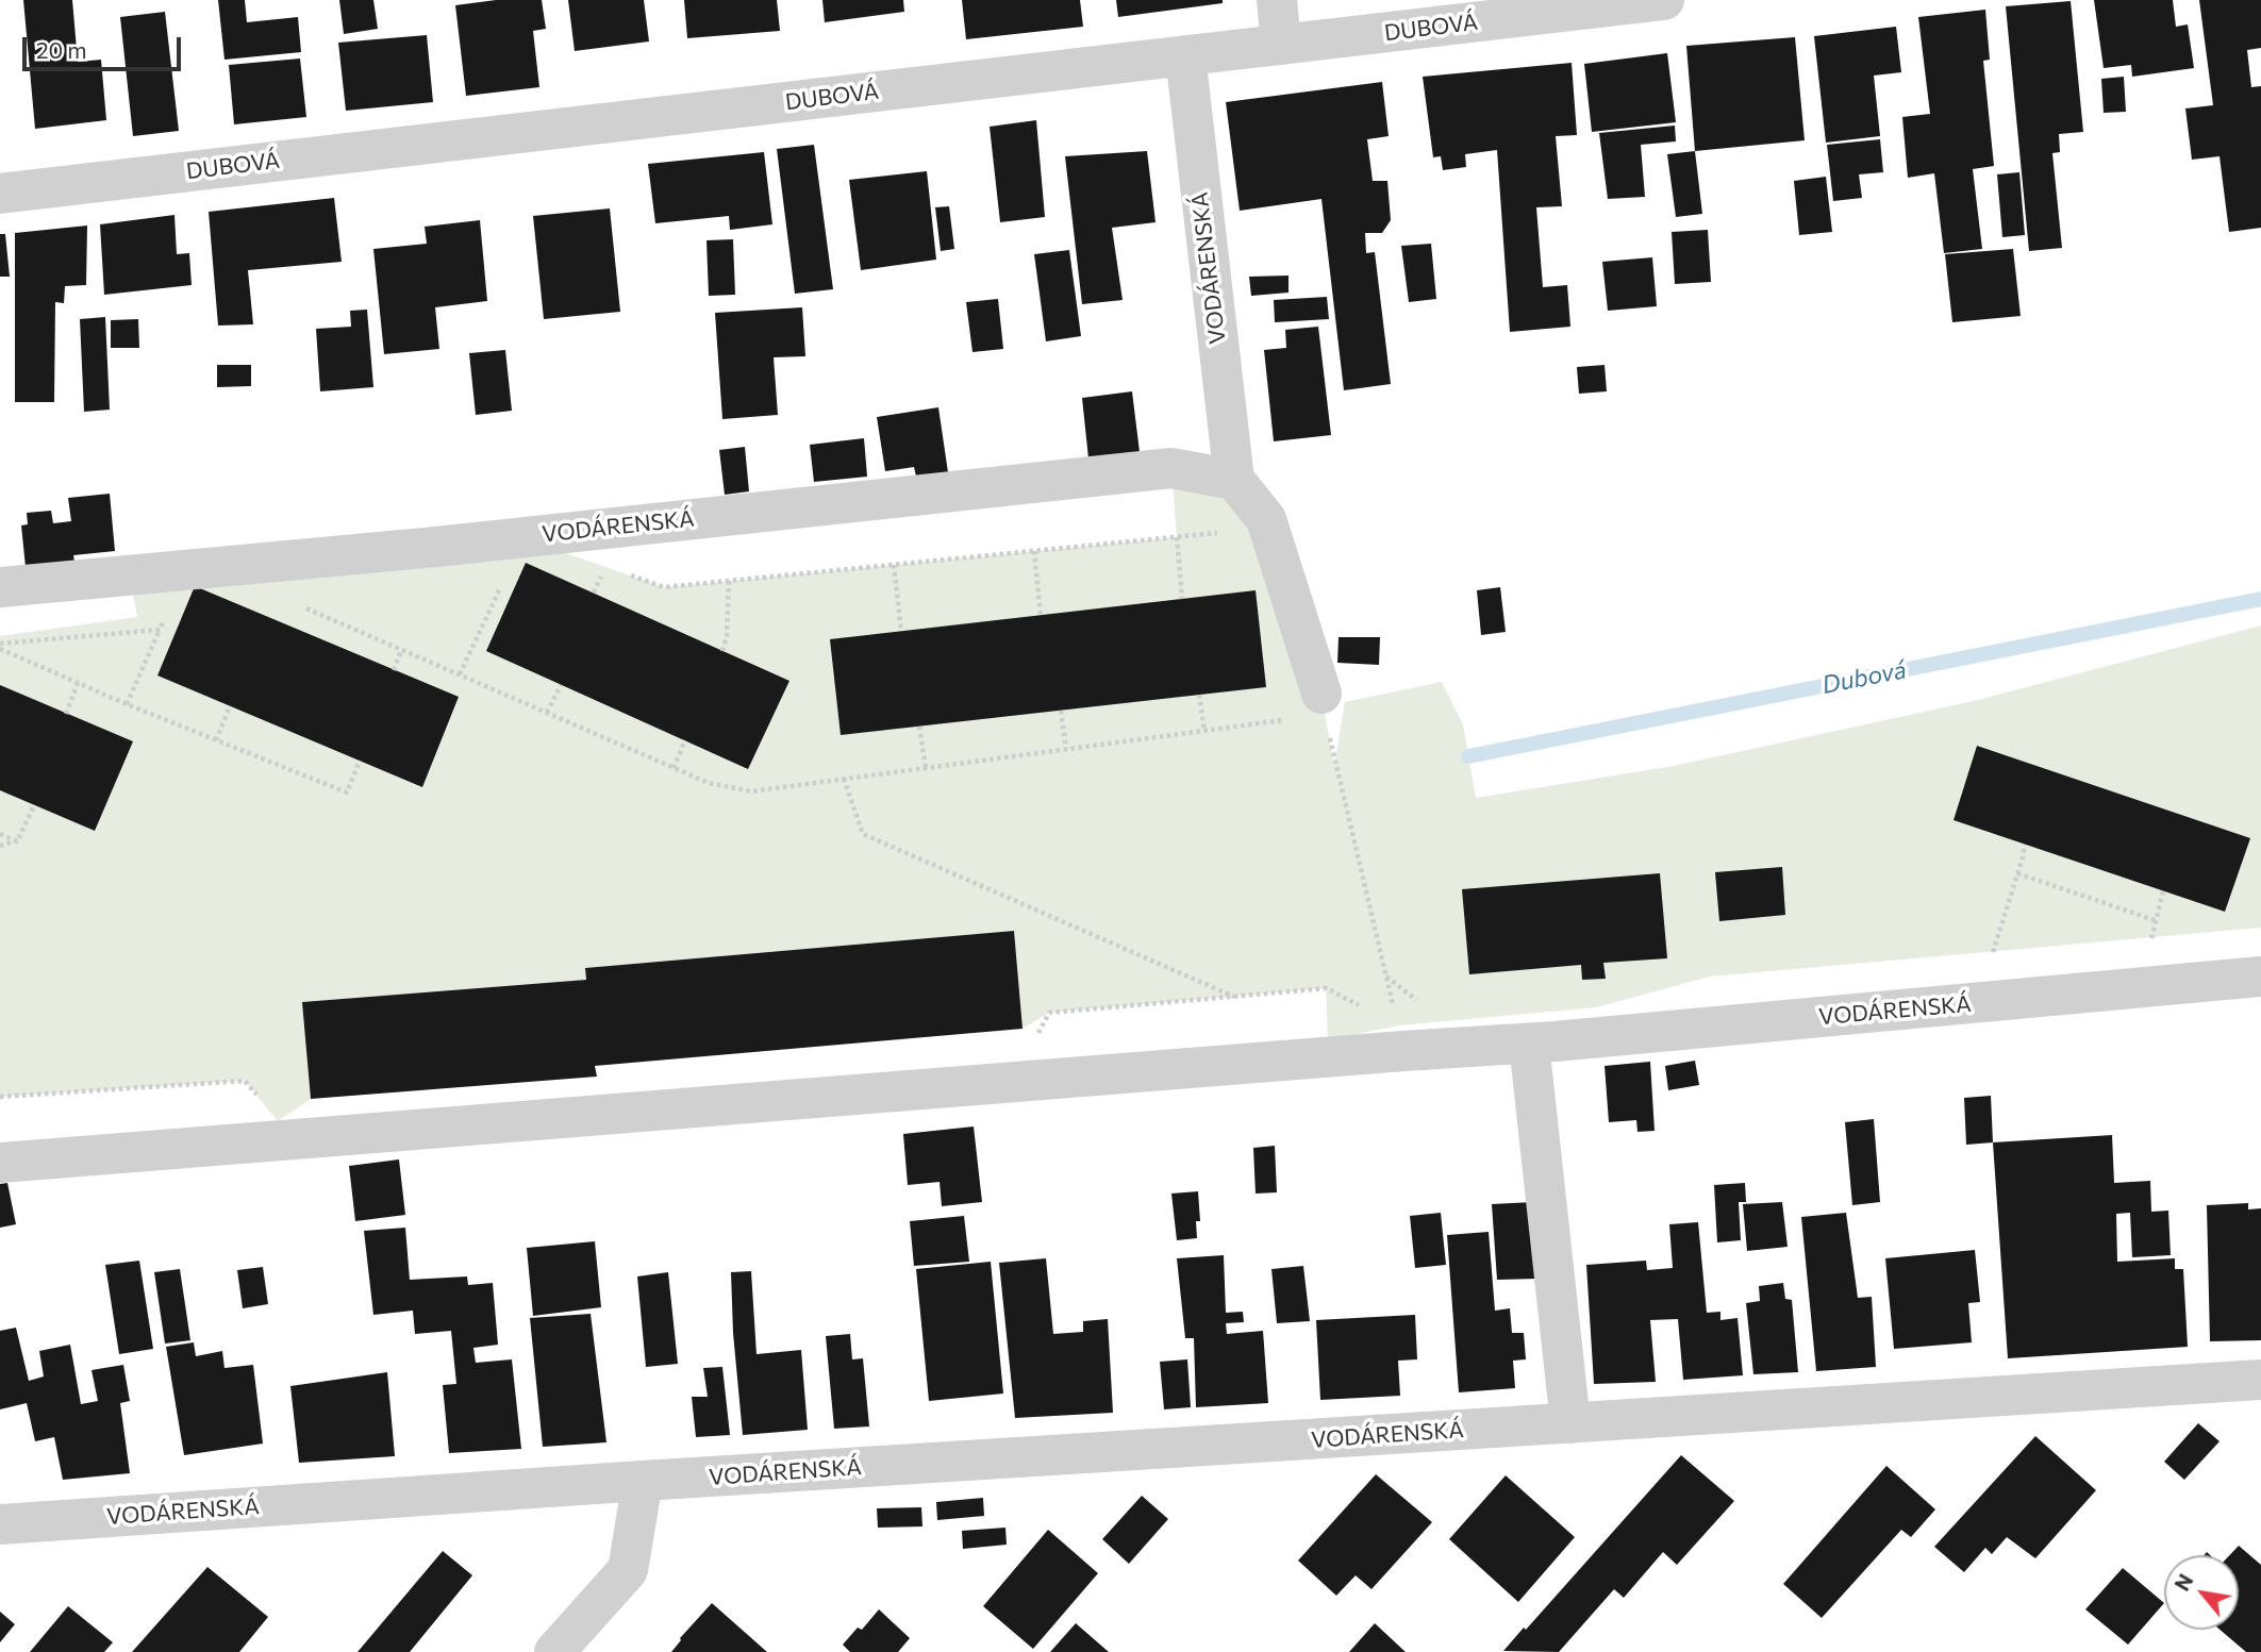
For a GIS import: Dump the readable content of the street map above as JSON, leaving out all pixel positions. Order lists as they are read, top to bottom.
{
  "streets": {
    "street": ["DUBOVÁ", "VODÁRENSKÁ"]
  },
  "crossings": [
    ["DUBOVÁ", "VODÁRENSKÁ"]
  ],
  "water": ["Dubová"],
  "scale_bar": "20 m",
  "north": "top left"
}
